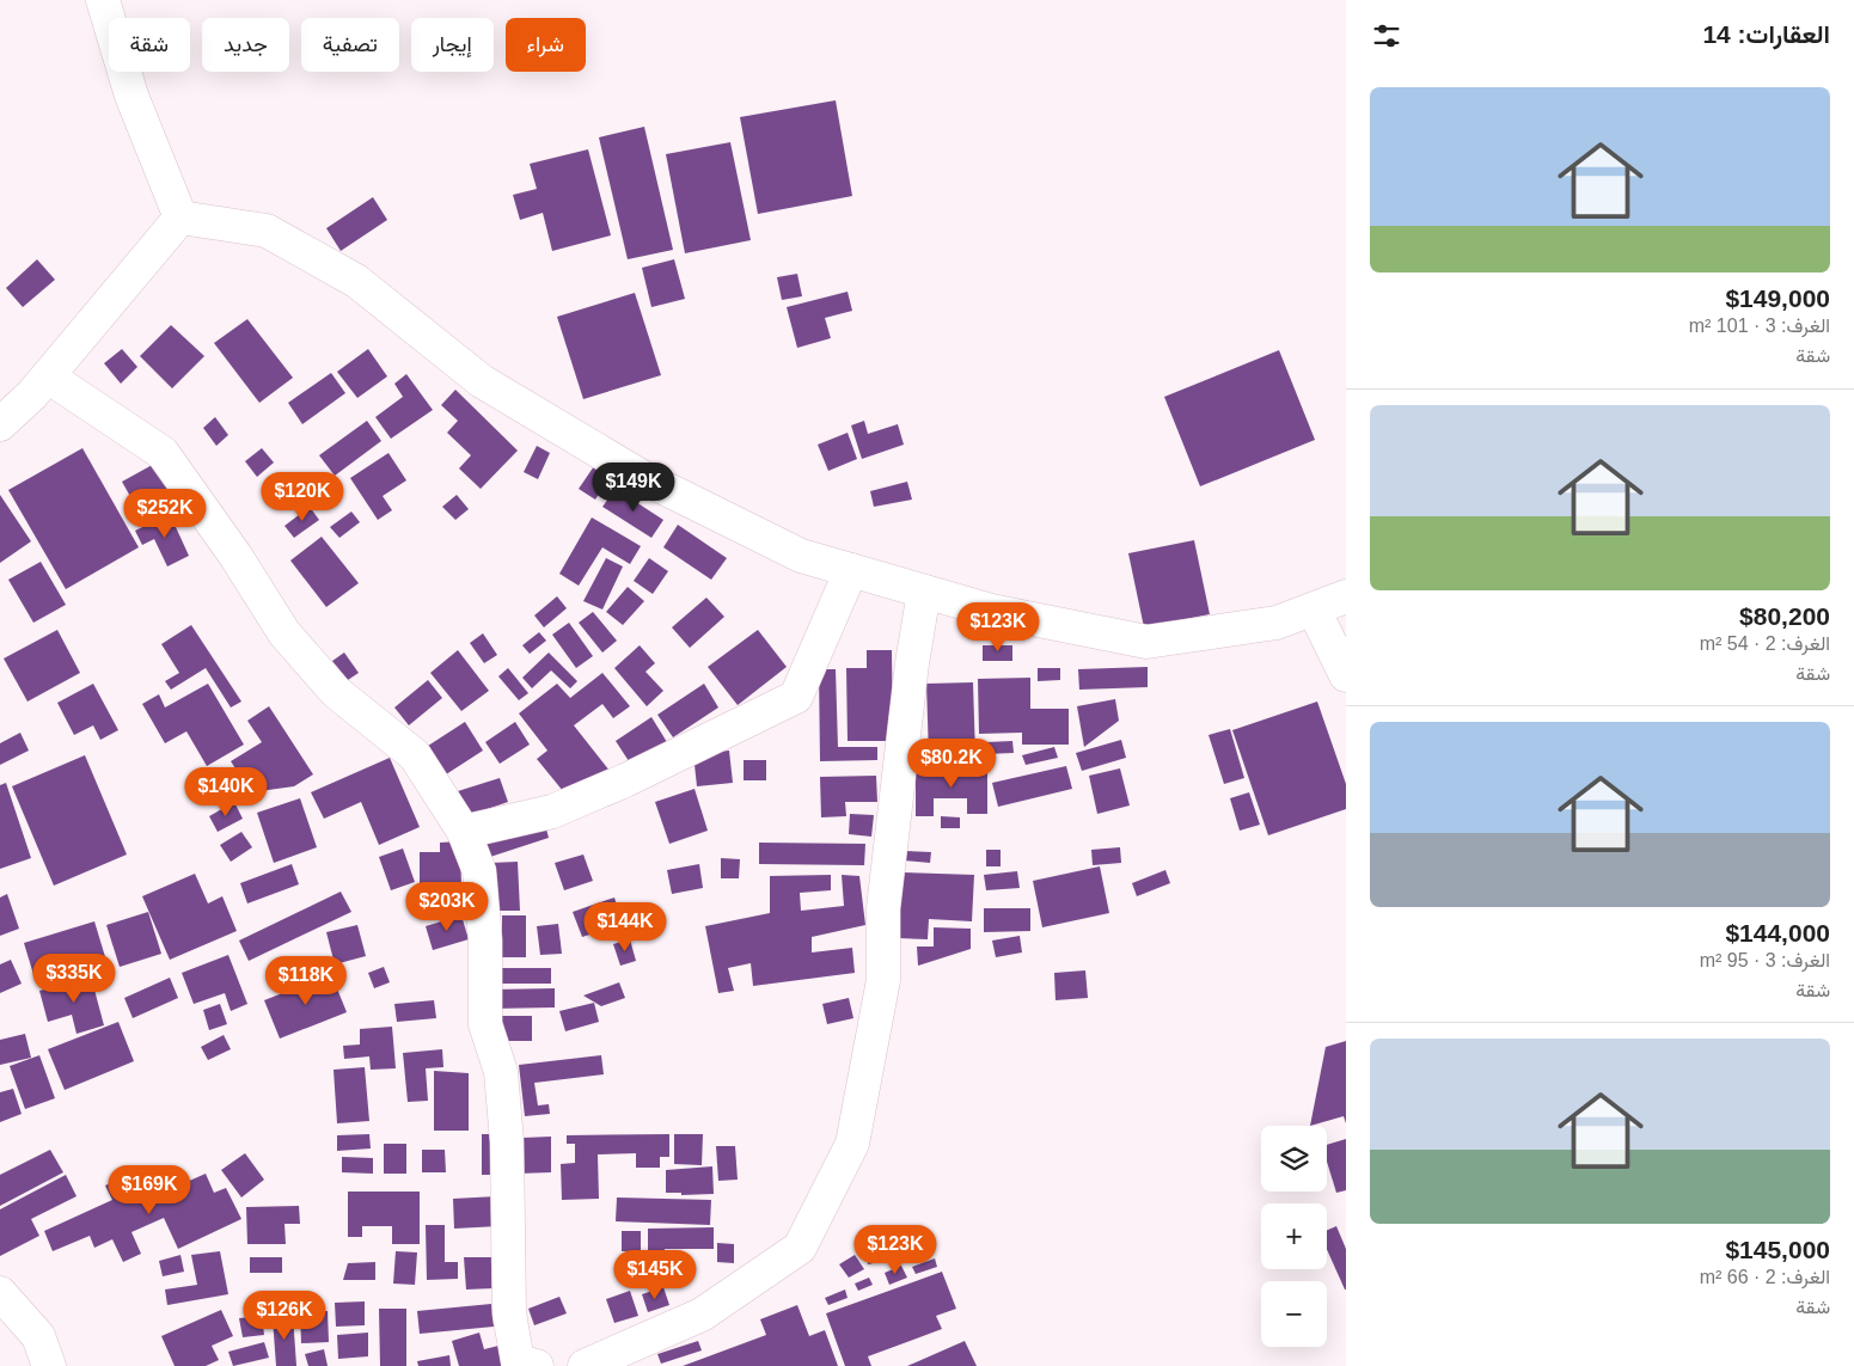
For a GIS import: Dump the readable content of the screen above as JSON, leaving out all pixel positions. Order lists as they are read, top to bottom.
{
  "page": {
    "heading": "العقارات: 14",
    "chip": [
      "شراء",
      "إيجار",
      "تصفية",
      "جديد",
      "شقة"
    ],
    "list": [
      {
        "name": "$149,000",
        "note": "الغرف: 3 · 101 m² · شقة"
      },
      {
        "name": "$80,200",
        "note": "الغرف: 2 · 54 m² · شقة"
      },
      {
        "name": "$144,000",
        "note": "الغرف: 3 · 95 m² · شقة"
      },
      {
        "name": "$145,000",
        "note": "الغرف: 2 · 66 m² · شقة"
      }
    ],
    "price": [
      "$149K",
      "$120K",
      "$252K",
      "$123K",
      "$80.2K",
      "$140K",
      "$203K",
      "$144K",
      "$335K",
      "$118K",
      "$169K",
      "$123K",
      "$145K",
      "$126K"
    ],
    "map_buttons": ["+", "−"]
  }
}
